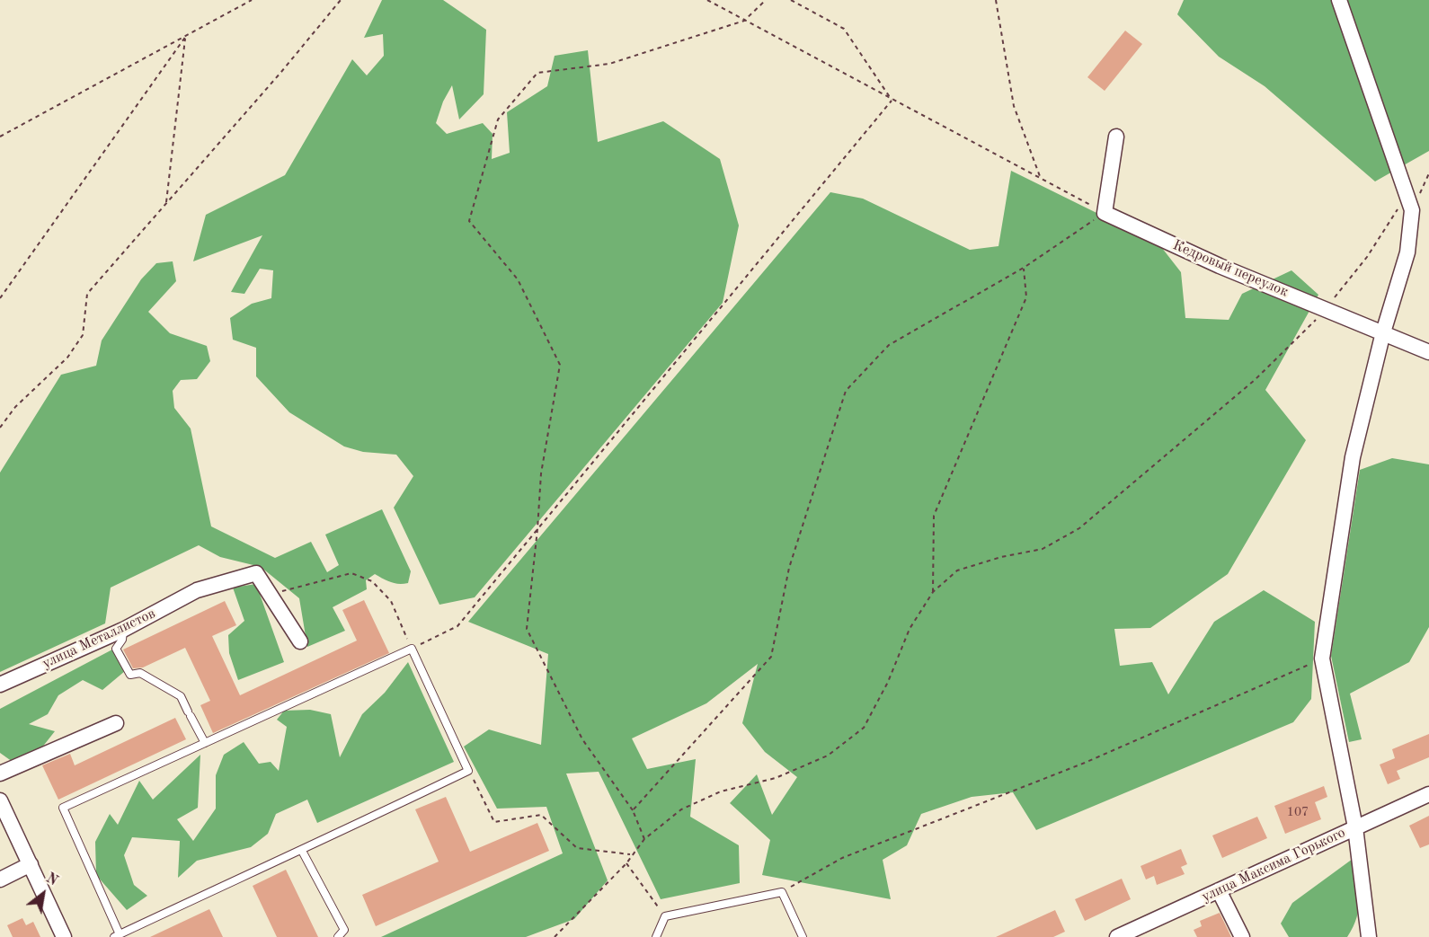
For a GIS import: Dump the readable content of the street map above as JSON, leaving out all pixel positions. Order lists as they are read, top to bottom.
{
  "streets": {
    "street": ["Кедровый переулок", "улица Металлистов", "улица Максима Горького"]
  },
  "house_numbers": ["107"],
  "north": "top right"
}
